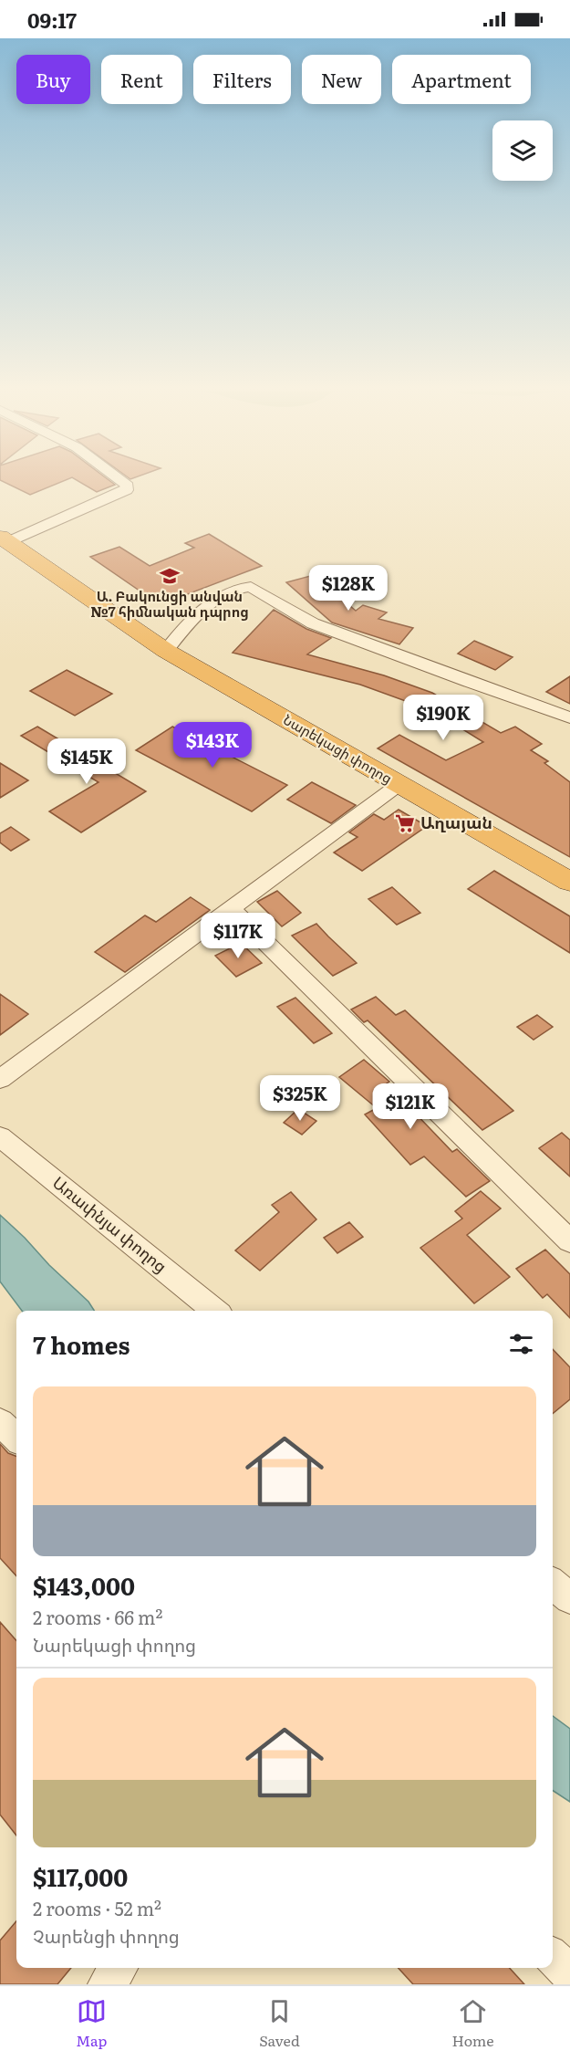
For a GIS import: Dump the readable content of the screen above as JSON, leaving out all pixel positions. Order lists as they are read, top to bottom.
{
  "streets": {
    "highway": ["Նարեկացի փողոց"],
    "street": ["Առափնյա փողոց"]
  },
  "places": {
    "school or university": ["Ա. Բակունցի անվան №7 հիմնական դպրոց"],
    "supermarket": ["Աղայան"]
  },
  "page": {
    "status": "09:17",
    "chip": [
      "Buy",
      "Rent",
      "Filters",
      "New",
      "Apartment"
    ],
    "price": [
      "$128K",
      "$190K",
      "$143K",
      "$145K",
      "$117K",
      "$325K",
      "$121K"
    ],
    "heading": "7 homes",
    "list": [
      {
        "name": "$143,000",
        "note": "2 rooms · 66 m² · Նարեկացի փողոց"
      },
      {
        "name": "$117,000",
        "note": "2 rooms · 52 m² · Չարենցի փողոց"
      }
    ],
    "tabs": ["Map", "Saved", "Home"]
  }
}
